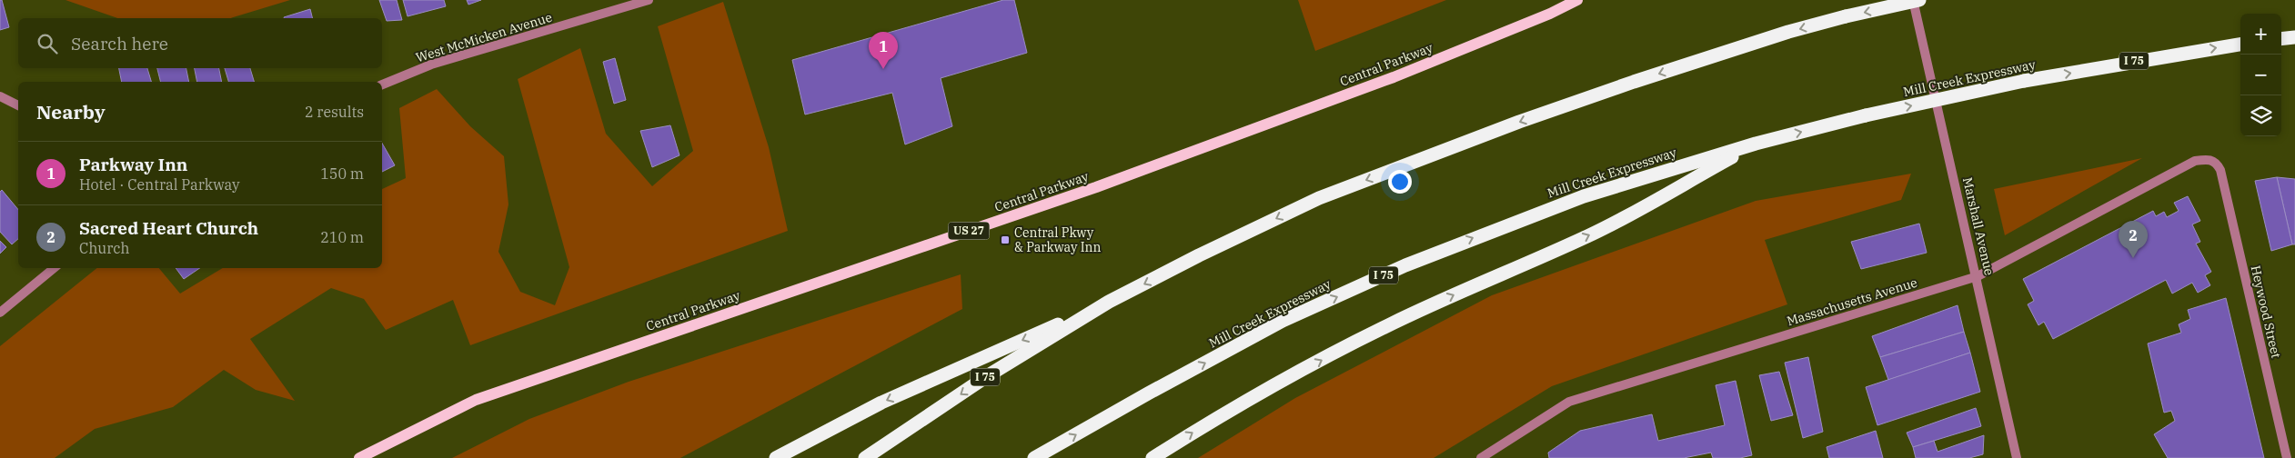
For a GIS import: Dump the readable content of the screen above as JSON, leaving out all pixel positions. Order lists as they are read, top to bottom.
{
  "streets": {
    "highway": ["I 75", "Mill Creek Expressway"],
    "main road": ["Central Parkway", "US 27"],
    "street": [
      "West McMicken Avenue",
      "Marshall Avenue",
      "Massachusetts Avenue",
      "Heywood Street"
    ]
  },
  "crossings": [
    ["Marshall Avenue", "Massachusetts Avenue"],
    ["Massachusetts Avenue", "Heywood Street"]
  ],
  "places": {
    "transit": ["Central Pkwy & Parkway Inn"]
  },
  "page": {
    "map_buttons": ["+", "−"],
    "search": "Search here",
    "pins": ["1", "2"],
    "heading": ["Nearby", "2 results"],
    "list": [
      {
        "mark": "1",
        "name": "Parkway Inn",
        "note": "Hotel · Central Parkway",
        "value": "150 m"
      },
      {
        "mark": "2",
        "name": "Sacred Heart Church",
        "note": "Church",
        "value": "210 m"
      }
    ]
  }
}
